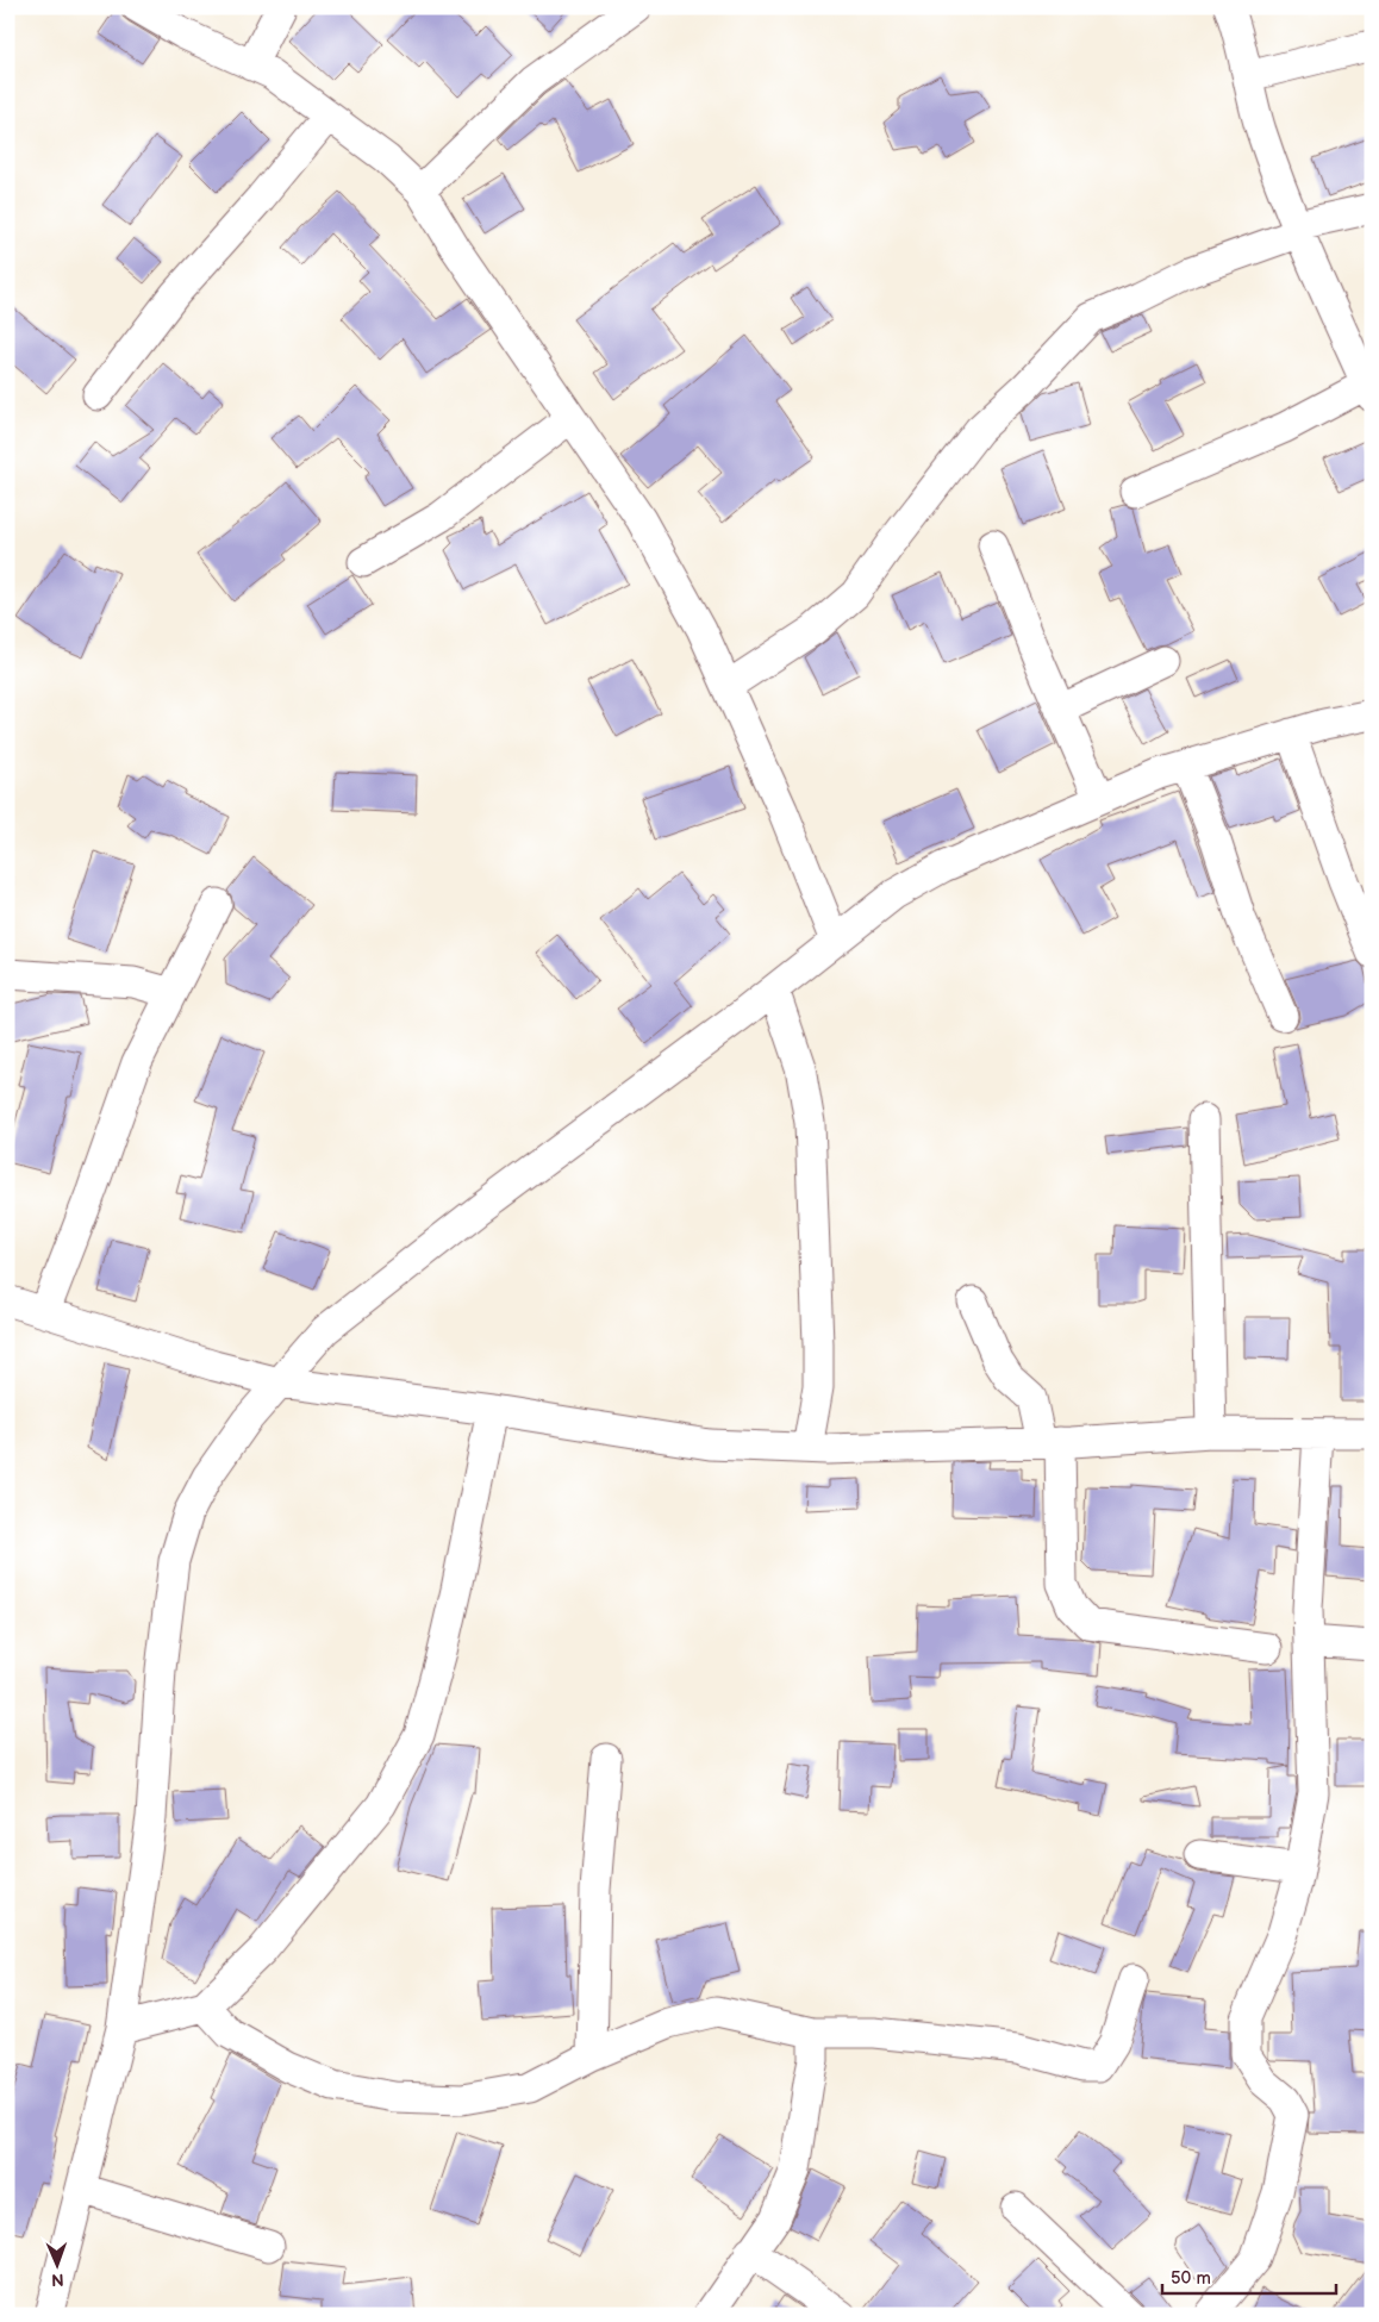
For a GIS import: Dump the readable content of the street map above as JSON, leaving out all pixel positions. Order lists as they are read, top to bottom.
{
  "scale_bar": "50 m",
  "north": "bottom"
}
